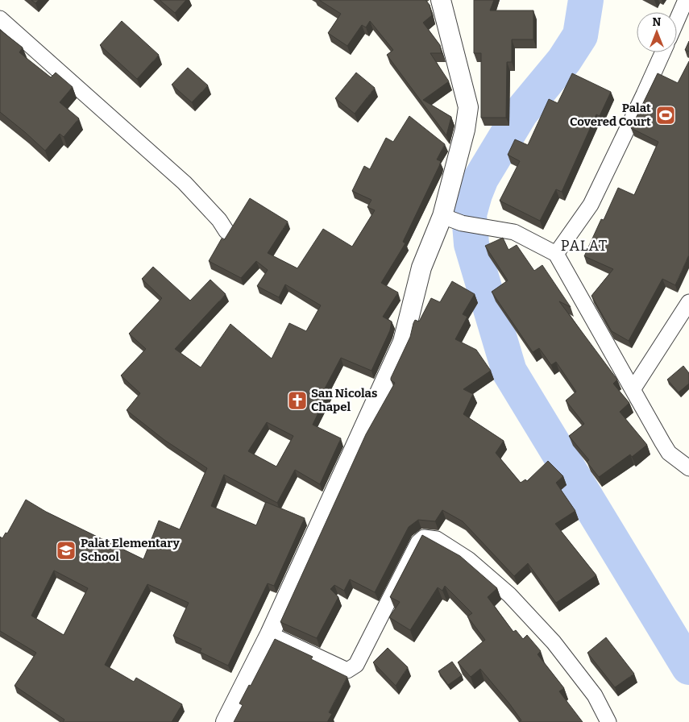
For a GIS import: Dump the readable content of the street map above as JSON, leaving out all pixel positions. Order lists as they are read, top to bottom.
{
  "districts": ["PALAT"],
  "places": {
    "sports": ["Palat Covered Court"],
    "church": ["San Nicolas Chapel"],
    "school or university": ["Palat Elementary School"]
  },
  "north": "top"
}
